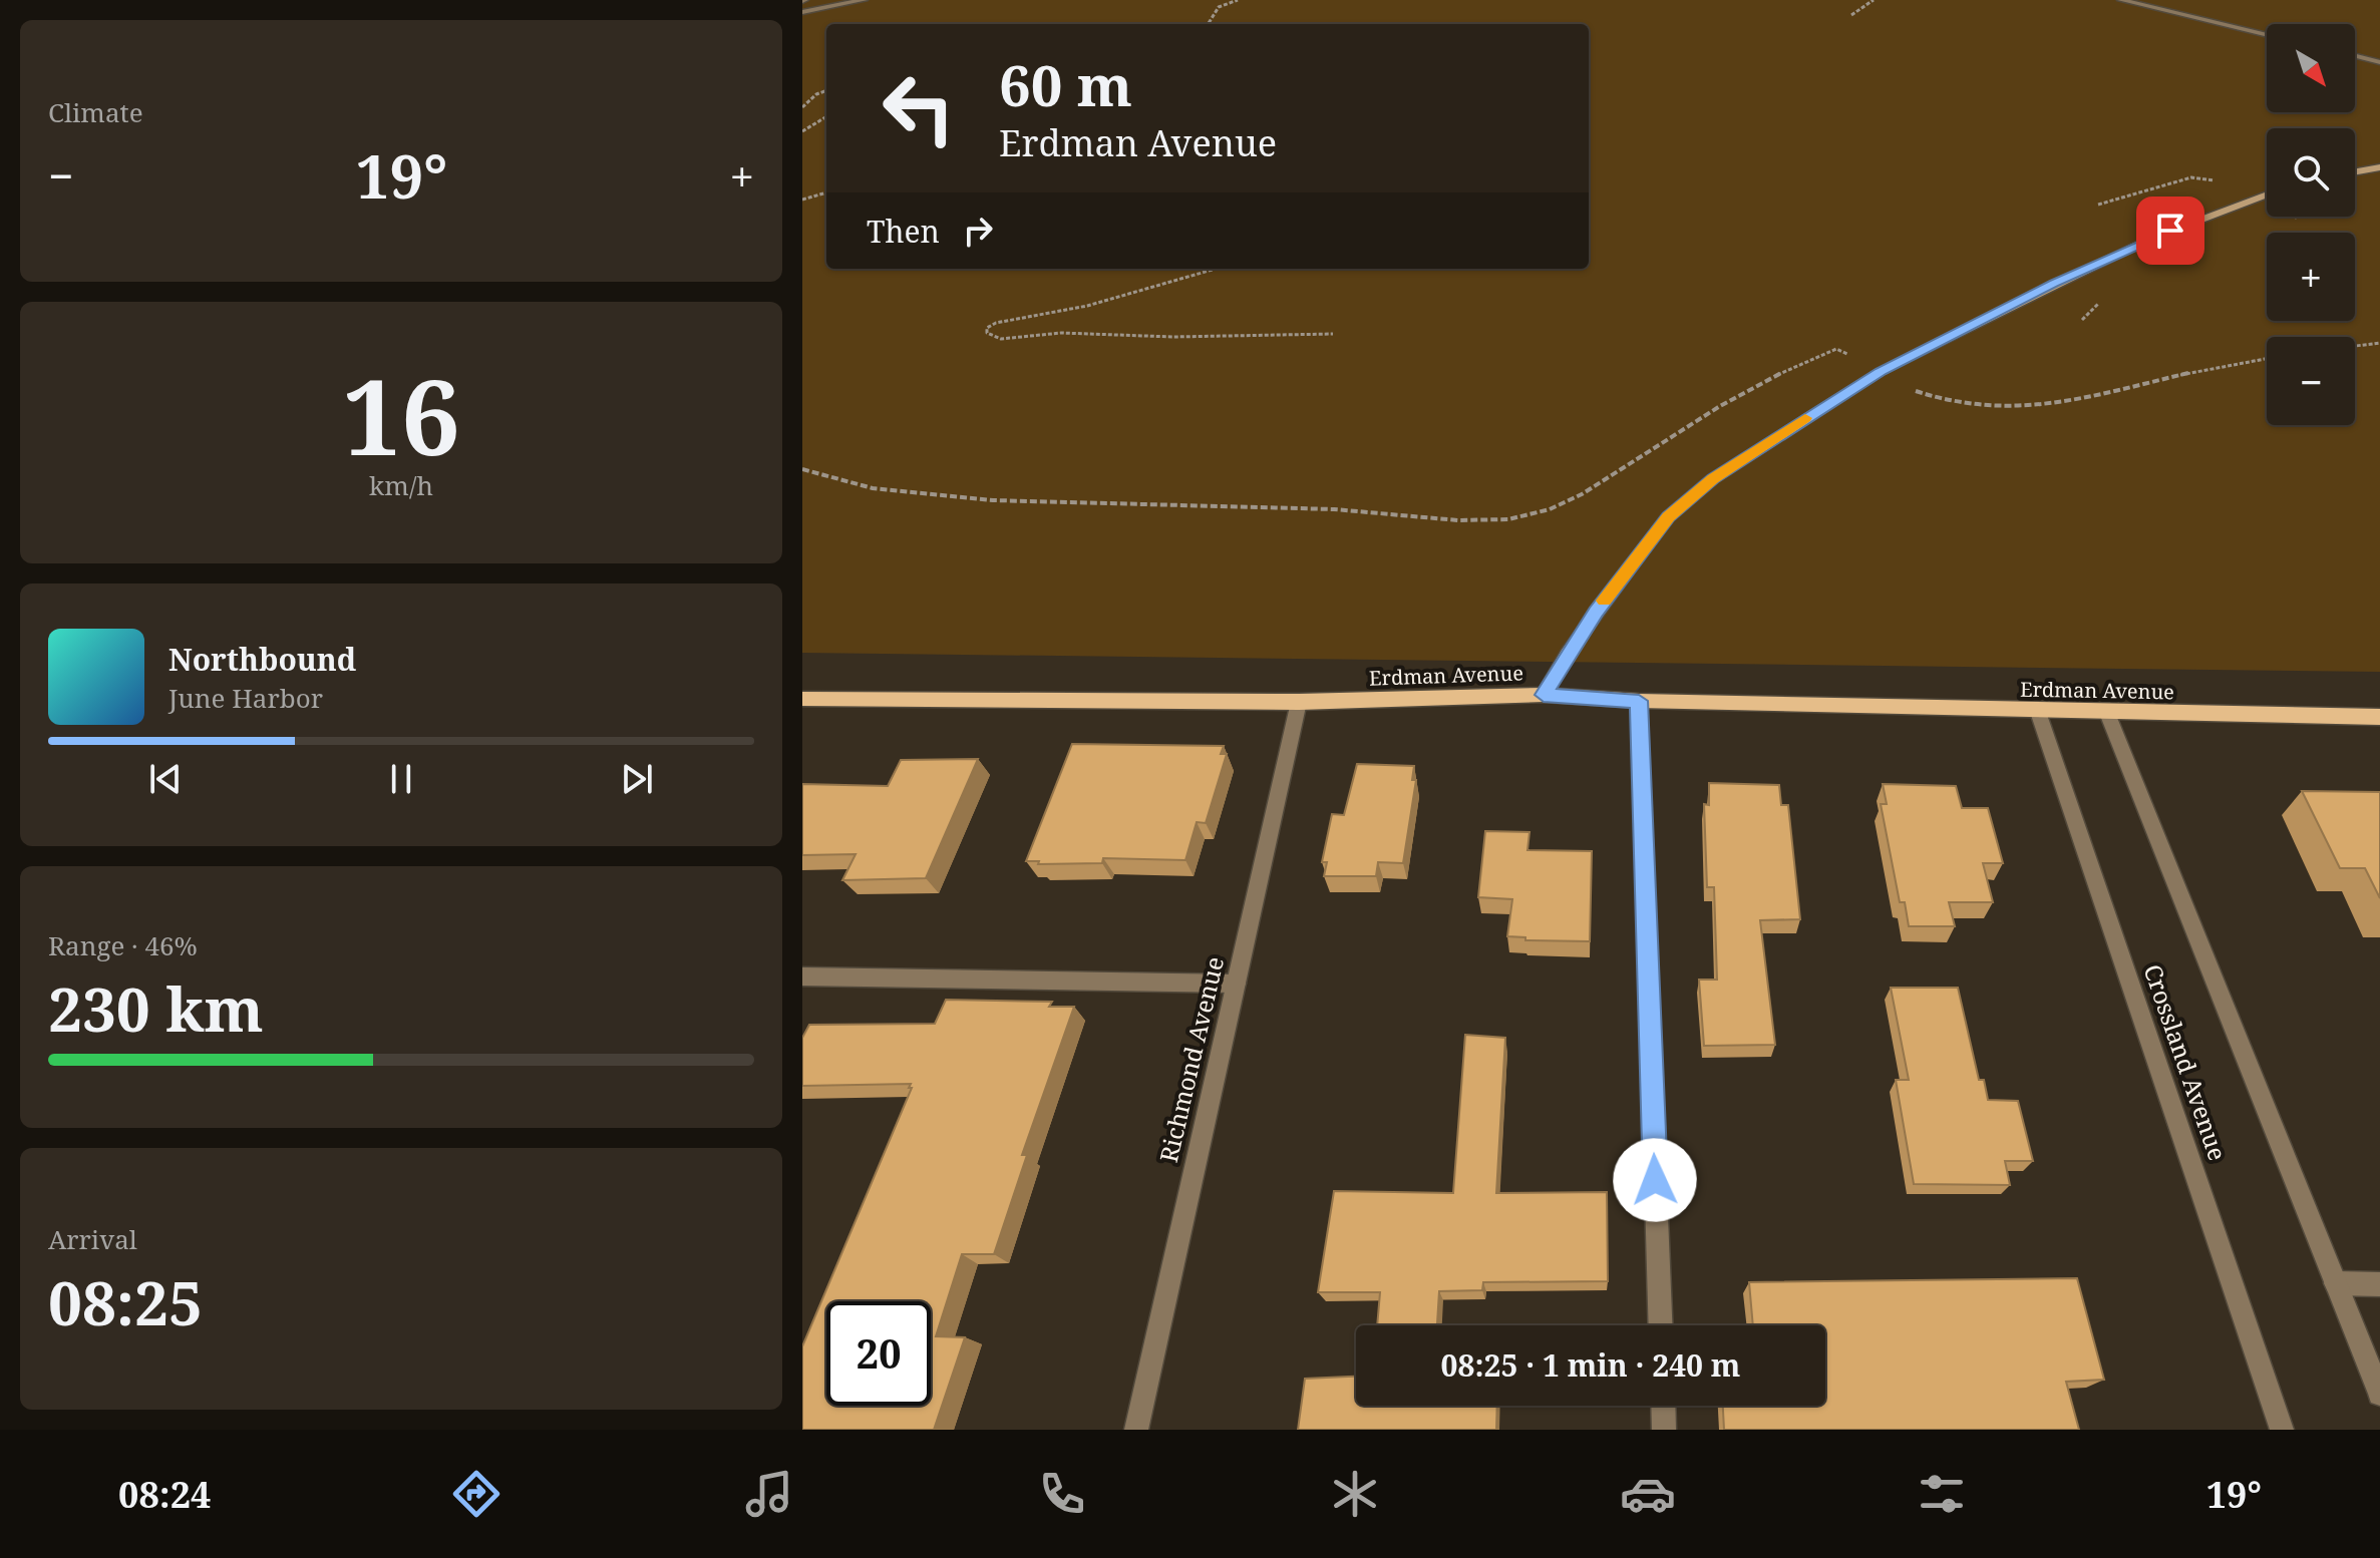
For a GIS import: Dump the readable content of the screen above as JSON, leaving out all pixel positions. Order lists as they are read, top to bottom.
{
  "streets": {
    "main road": ["Erdman Avenue"],
    "street": ["Richmond Avenue", "Crossland Avenue"]
  },
  "crossings": [
    ["Erdman Avenue", "Richmond Avenue"],
    ["Erdman Avenue", "Crossland Avenue"]
  ],
  "north": "bottom right",
  "page": {
    "tile": [
      "Climate",
      ["16", "km/h"],
      ["Range · 46%", "230 km"],
      ["Arrival", "08:25"]
    ],
    "map_buttons": ["+", "−"],
    "turn": ["60 m", "Erdman Avenue"],
    "heat": ["−", "19°", "+"],
    "then": "Then",
    "song": ["Northbound", "June Harbor"],
    "limit": "20",
    "trip": "08:25 · 1 min · 240 m",
    "tabs": ["08:24", "19°"]
  }
}
